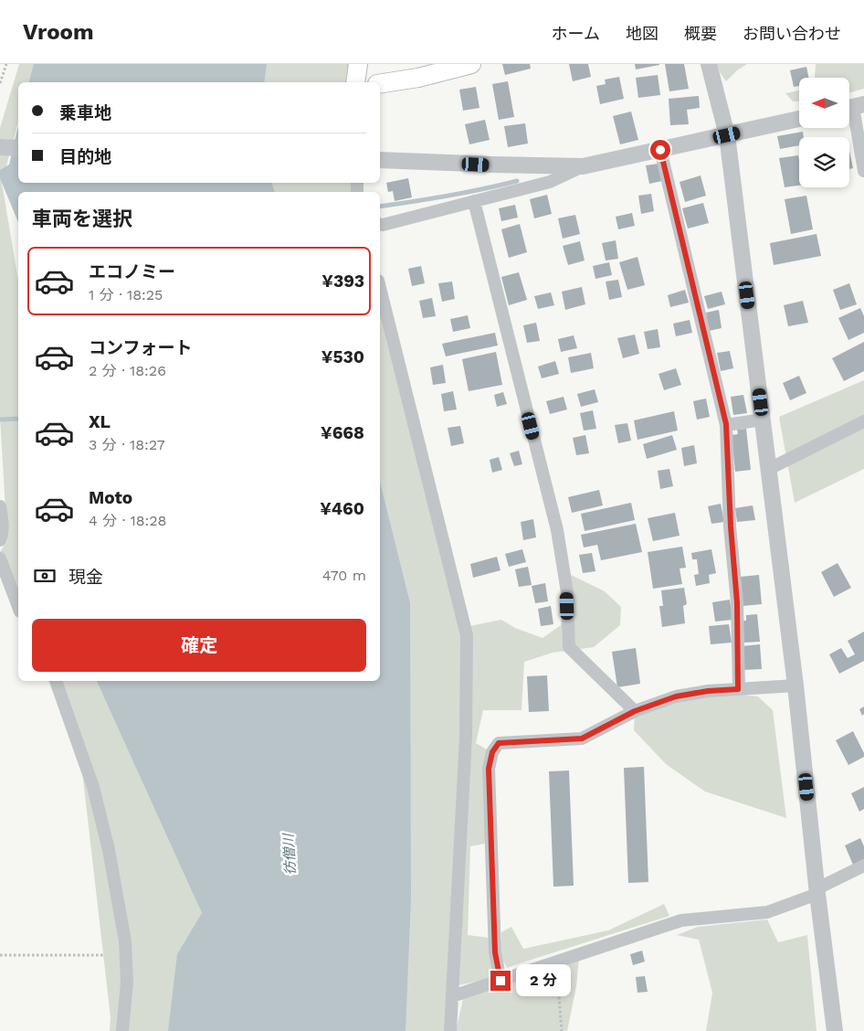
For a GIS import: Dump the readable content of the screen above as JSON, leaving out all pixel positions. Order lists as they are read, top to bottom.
{
  "water": ["彷僧川"],
  "north": "left",
  "page": {
    "header": "Vroom",
    "nav": [
      "ホーム",
      "地図",
      "概要",
      "お問い合わせ"
    ],
    "banner": ["乗車地", "目的地"],
    "heading": "車両を選択",
    "list": [
      {
        "name": "エコノミー",
        "note": "1 分 · 18:25",
        "value": "¥393"
      },
      {
        "name": "コンフォート",
        "note": "2 分 · 18:26",
        "value": "¥530"
      },
      {
        "name": "XL",
        "note": "3 分 · 18:27",
        "value": "¥668"
      },
      {
        "name": "Moto",
        "note": "4 分 · 18:28",
        "value": "¥460"
      }
    ],
    "pay": ["現金", "470 m"],
    "buttons": "確定",
    "bubble": "2 分"
  }
}
